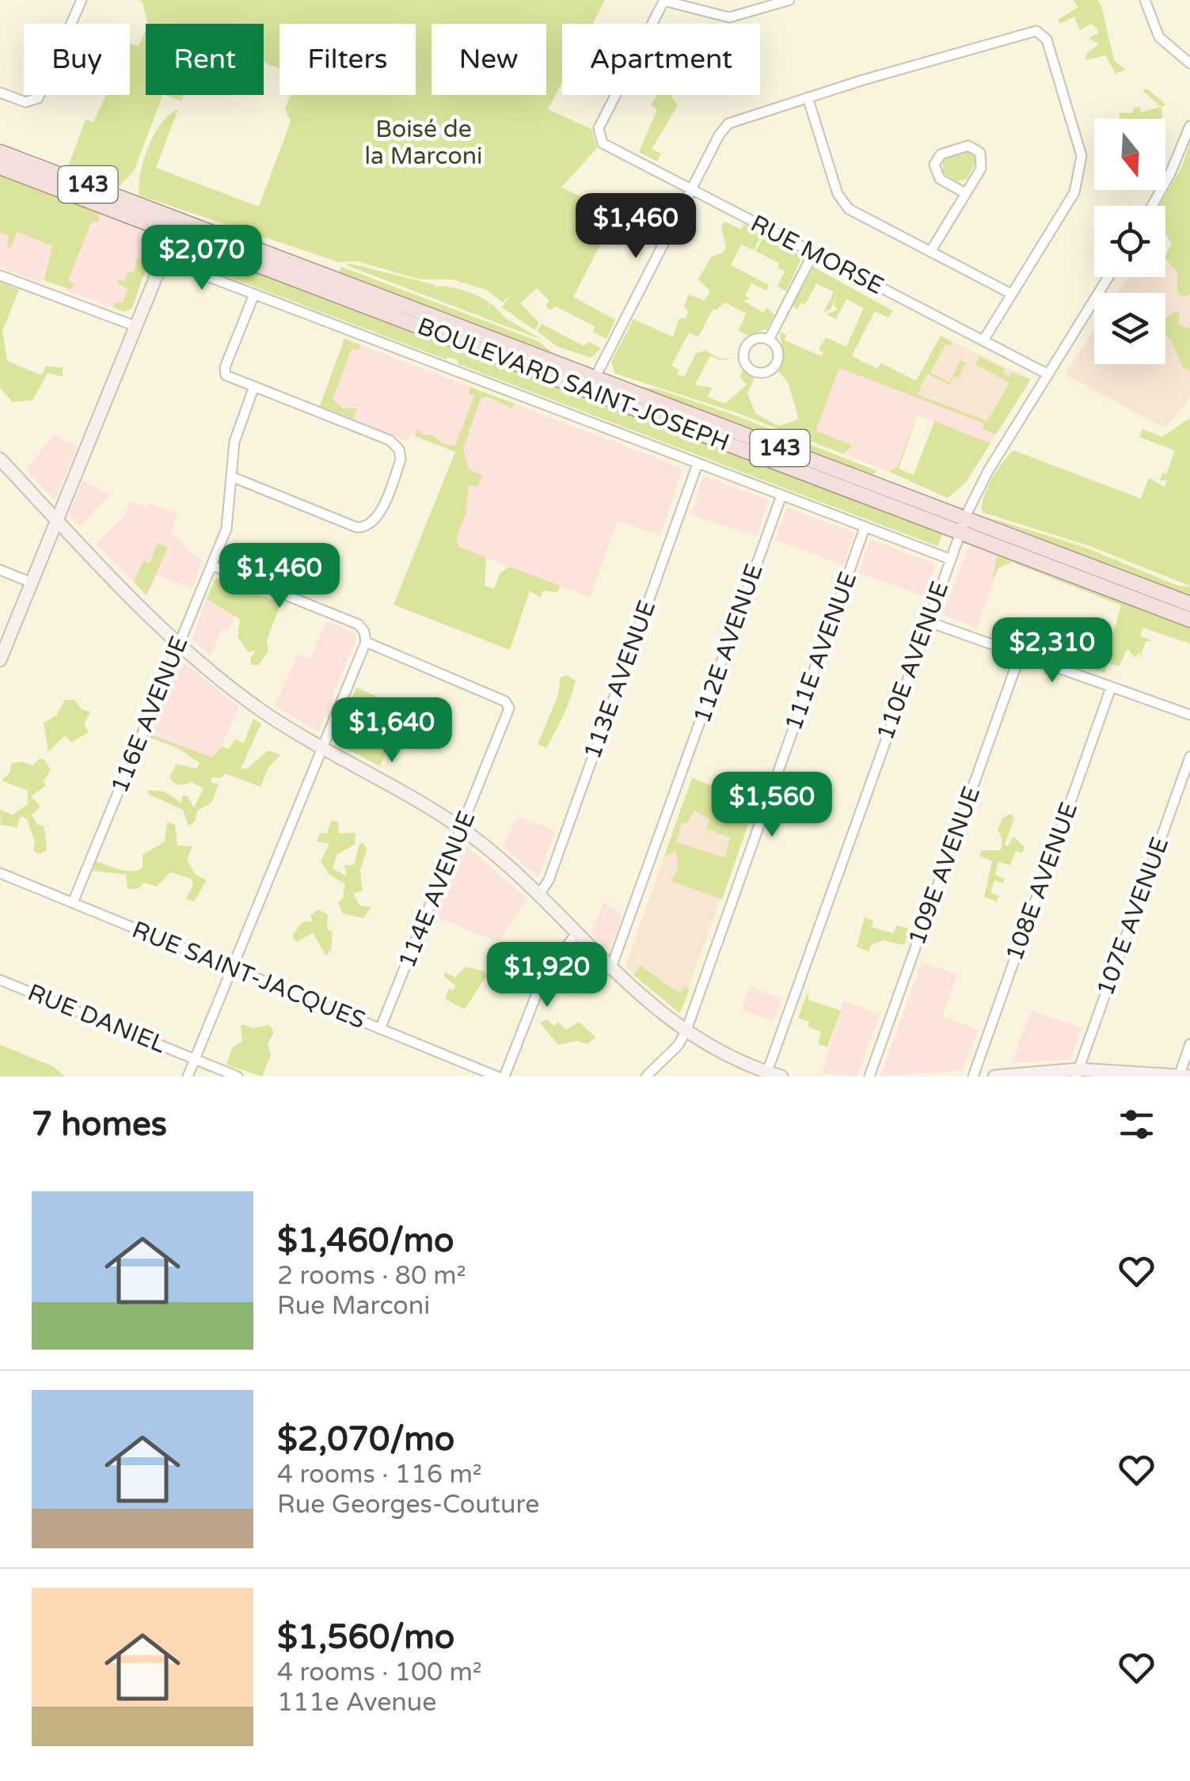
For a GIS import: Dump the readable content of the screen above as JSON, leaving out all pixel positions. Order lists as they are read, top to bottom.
{
  "streets": {
    "main road": ["143", "BOULEVARD SAINT-JOSEPH"],
    "street": [
      "RUE MORSE",
      "112E AVENUE",
      "111E AVENUE",
      "110E AVENUE",
      "113E AVENUE",
      "116E AVENUE",
      "109E AVENUE",
      "108E AVENUE",
      "114E AVENUE",
      "107E AVENUE",
      "RUE SAINT-JACQUES",
      "RUE DANIEL"
    ]
  },
  "crossings": [
    ["RUE MORSE", "110E AVENUE"],
    ["BOULEVARD SAINT-JOSEPH", "110E AVENUE"],
    ["116E AVENUE", "RUE SAINT-JACQUES"],
    ["114E AVENUE", "RUE SAINT-JACQUES"]
  ],
  "parks": ["Boisé de la Marconi"],
  "north": "bottom",
  "page": {
    "chip": [
      "Buy",
      "Rent",
      "Filters",
      "New",
      "Apartment"
    ],
    "price": [
      "$1,460",
      "$2,070",
      "$1,460",
      "$2,310",
      "$1,640",
      "$1,560",
      "$1,920"
    ],
    "heading": "7 homes",
    "list": [
      {
        "name": "$1,460/mo",
        "note": "2 rooms · 80 m² · Rue Marconi"
      },
      {
        "name": "$2,070/mo",
        "note": "4 rooms · 116 m² · Rue Georges-Couture"
      },
      {
        "name": "$1,560/mo",
        "note": "4 rooms · 100 m² · 111e Avenue"
      }
    ]
  }
}
